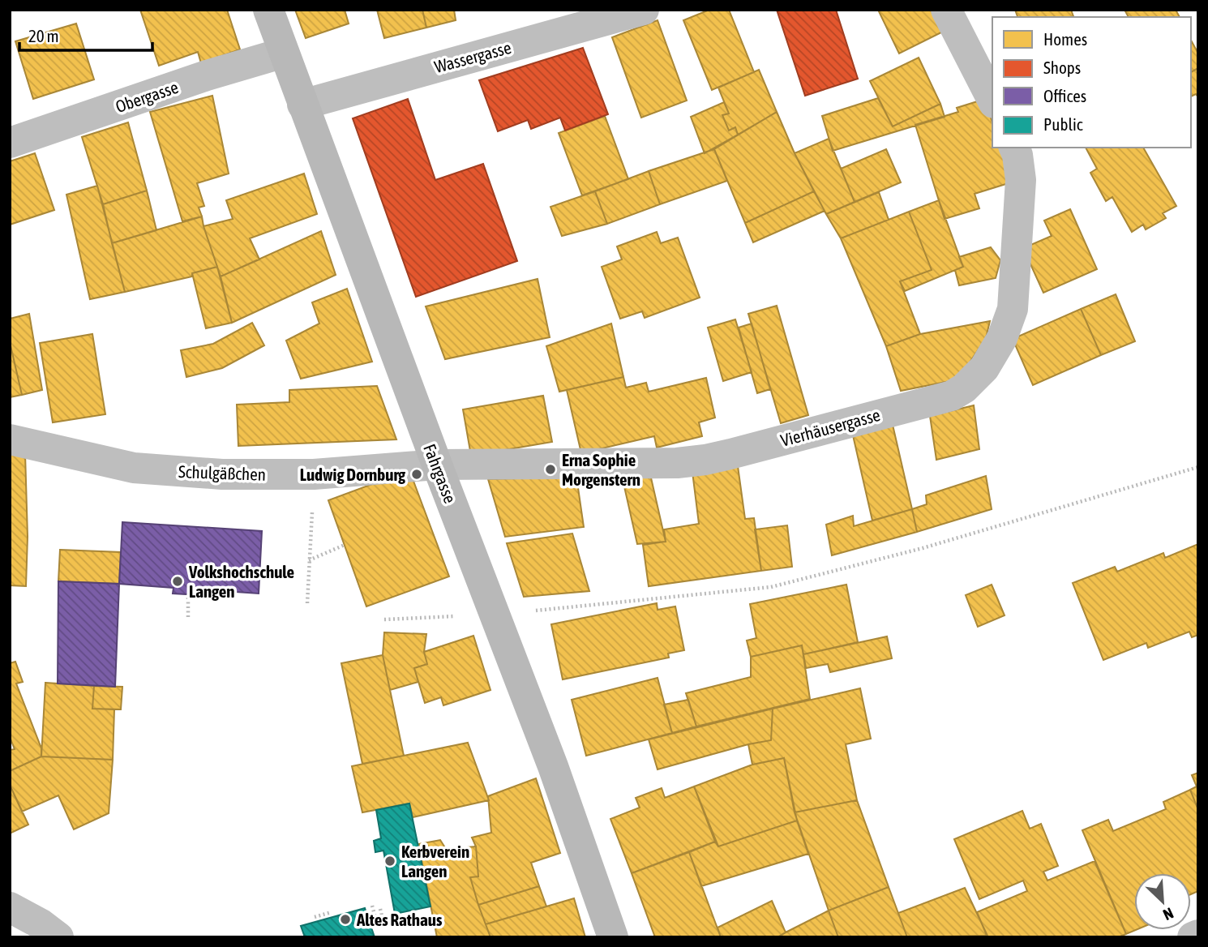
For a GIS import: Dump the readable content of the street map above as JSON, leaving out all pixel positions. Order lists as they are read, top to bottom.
{
  "streets": {
    "main road": ["Fahrgasse"],
    "street": [
      "Wassergasse",
      "Obergasse",
      "Vierhäusergasse",
      "Schulgäßchen"
    ]
  },
  "crossings": [
    ["Wassergasse", "Fahrgasse"],
    ["Obergasse", "Fahrgasse"],
    ["Vierhäusergasse", "Schulgäßchen"],
    ["Vierhäusergasse", "Fahrgasse"],
    ["Schulgäßchen", "Fahrgasse"]
  ],
  "places": [
    "Erna Sophie Morgenstern",
    "Ludwig Dornburg",
    "Volkshochschule Langen",
    "Kerbverein Langen",
    "Altes Rathaus"
  ],
  "legend": [
    "Homes",
    "Shops",
    "Offices",
    "Public"
  ],
  "scale_bar": "20 m",
  "north": "bottom right"
}
